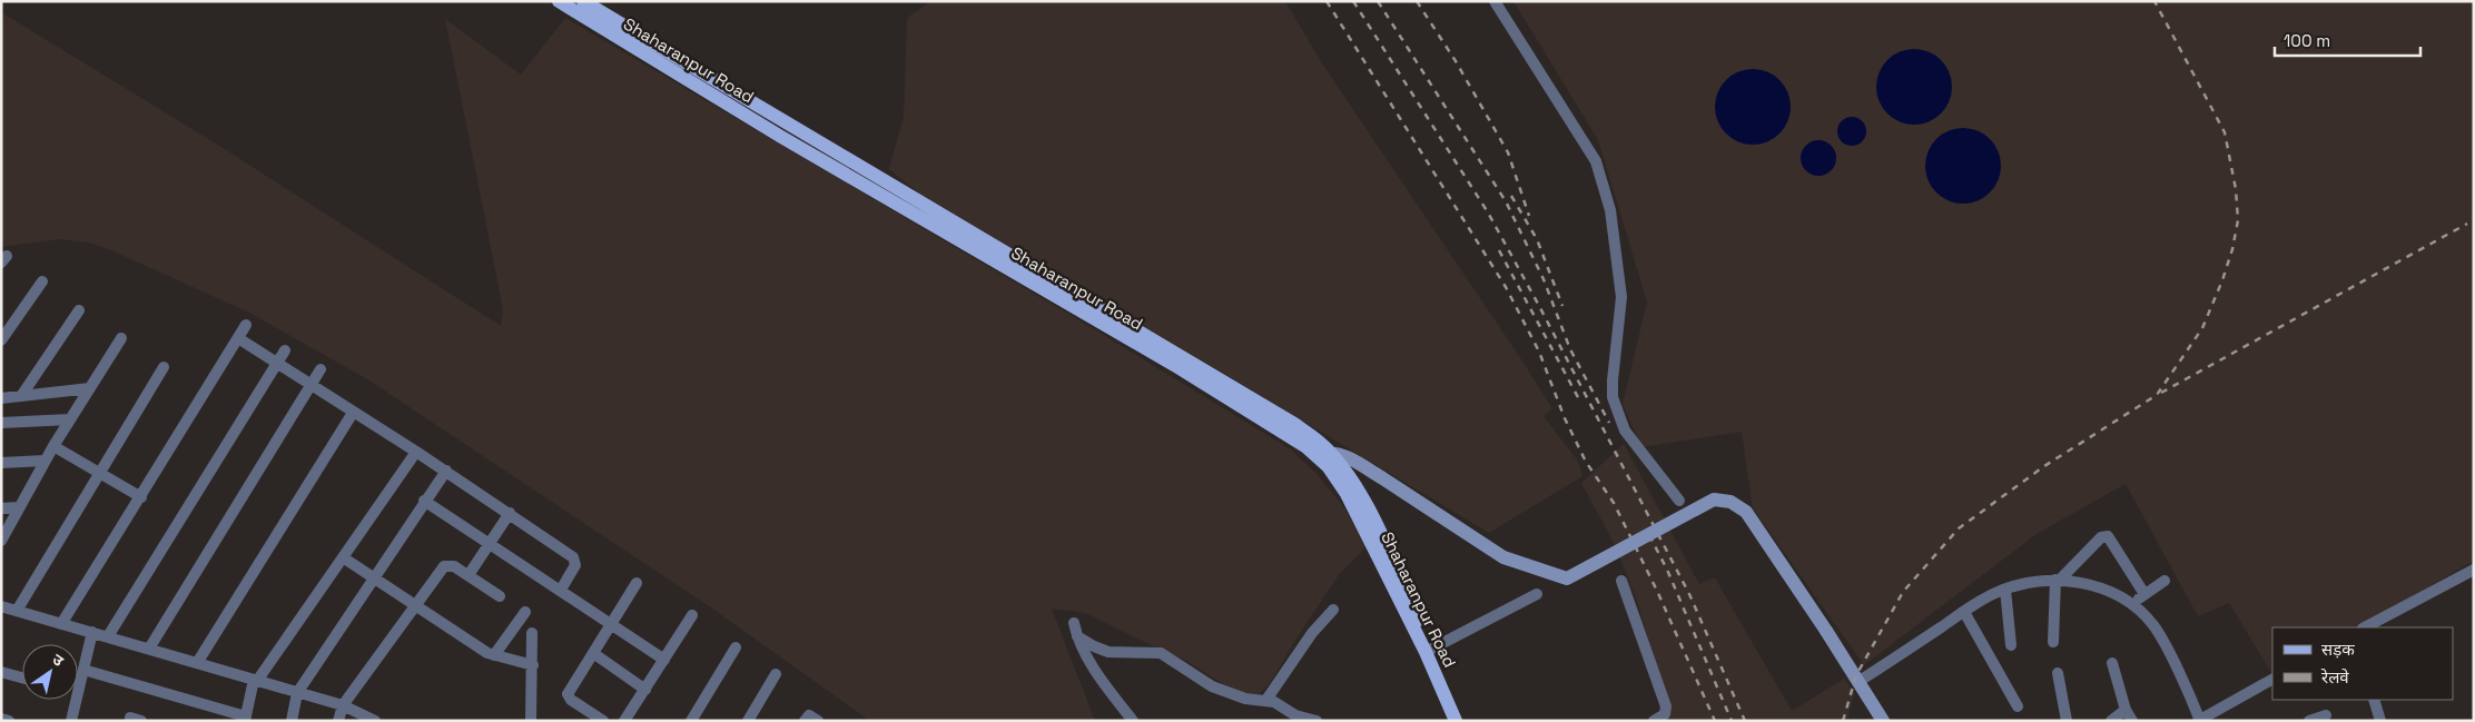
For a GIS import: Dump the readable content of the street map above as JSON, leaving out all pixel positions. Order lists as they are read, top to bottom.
{
  "streets": {
    "main road": ["Shaharanpur Road"]
  },
  "legend": ["सड़क", "रेलवे"],
  "scale_bar": "100 m",
  "north": "top right"
}
